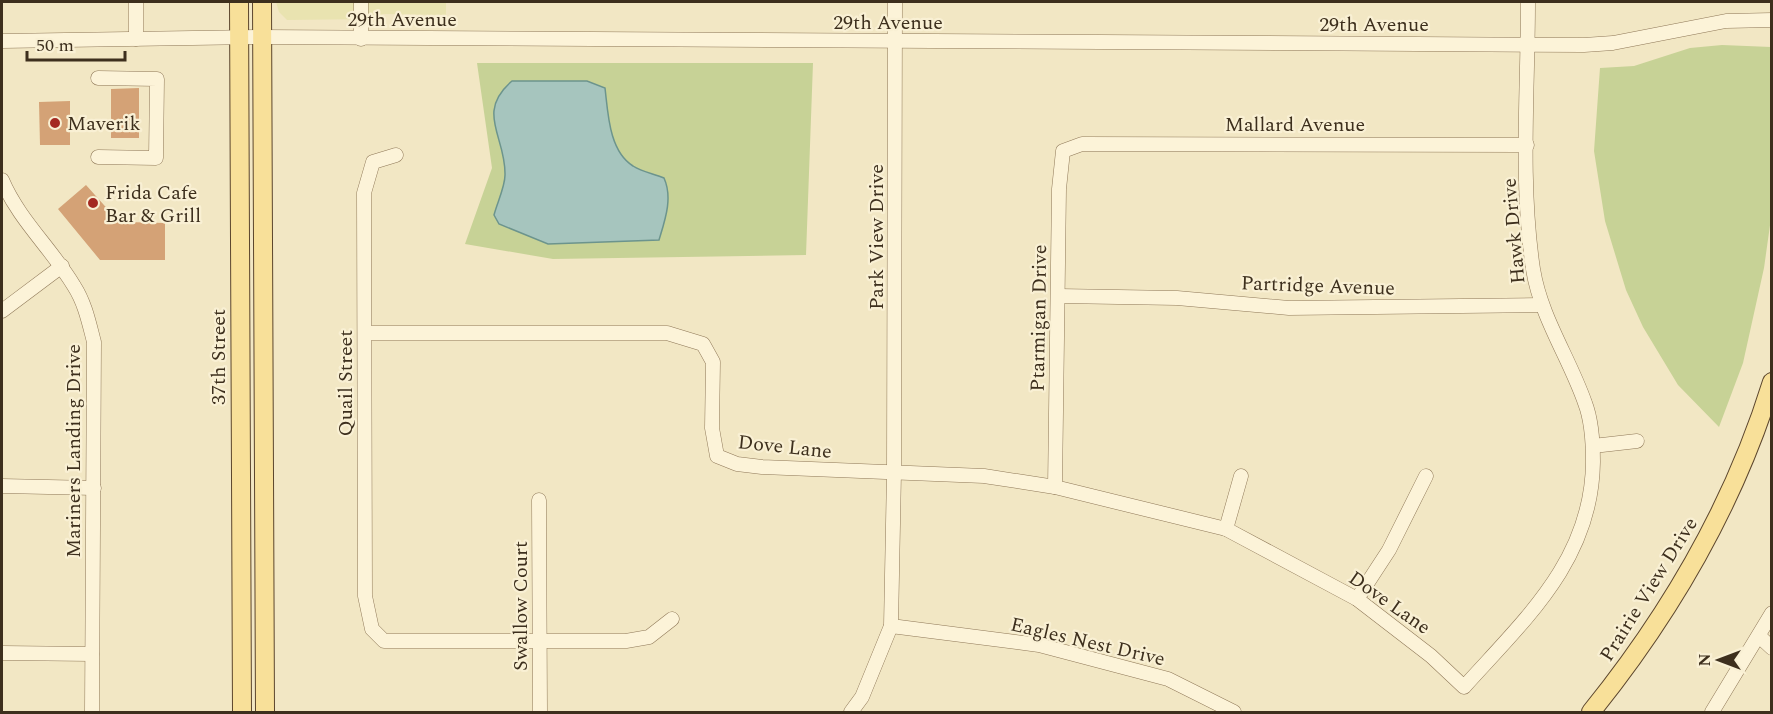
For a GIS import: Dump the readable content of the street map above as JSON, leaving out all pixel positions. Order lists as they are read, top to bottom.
{
  "streets": {
    "main road": ["37th Street", "Prairie View Drive"],
    "street": [
      "29th Avenue",
      "Mallard Avenue",
      "Hawk Drive",
      "Park View Drive",
      "Partridge Avenue",
      "Ptarmigan Drive",
      "Quail Street",
      "Dove Lane",
      "Mariners Landing Drive",
      "Swallow Court",
      "Eagles Nest Drive"
    ]
  },
  "crossings": [
    ["29th Avenue", "Hawk Drive"],
    ["29th Avenue", "Park View Drive"],
    ["29th Avenue", "37th Street"],
    ["Mallard Avenue", "Hawk Drive"],
    ["Mallard Avenue", "Ptarmigan Drive"],
    ["Hawk Drive", "Partridge Avenue"],
    ["Hawk Drive", "Dove Lane"],
    ["Park View Drive", "Dove Lane"],
    ["Park View Drive", "Eagles Nest Drive"],
    ["Partridge Avenue", "Ptarmigan Drive"],
    ["Ptarmigan Drive", "Dove Lane"],
    ["Quail Street", "Dove Lane"],
    ["Quail Street", "Swallow Court"]
  ],
  "places": ["Maverik", "Frida Cafe Bar & Grill"],
  "scale_bar": "50 m",
  "north": "left"
}
